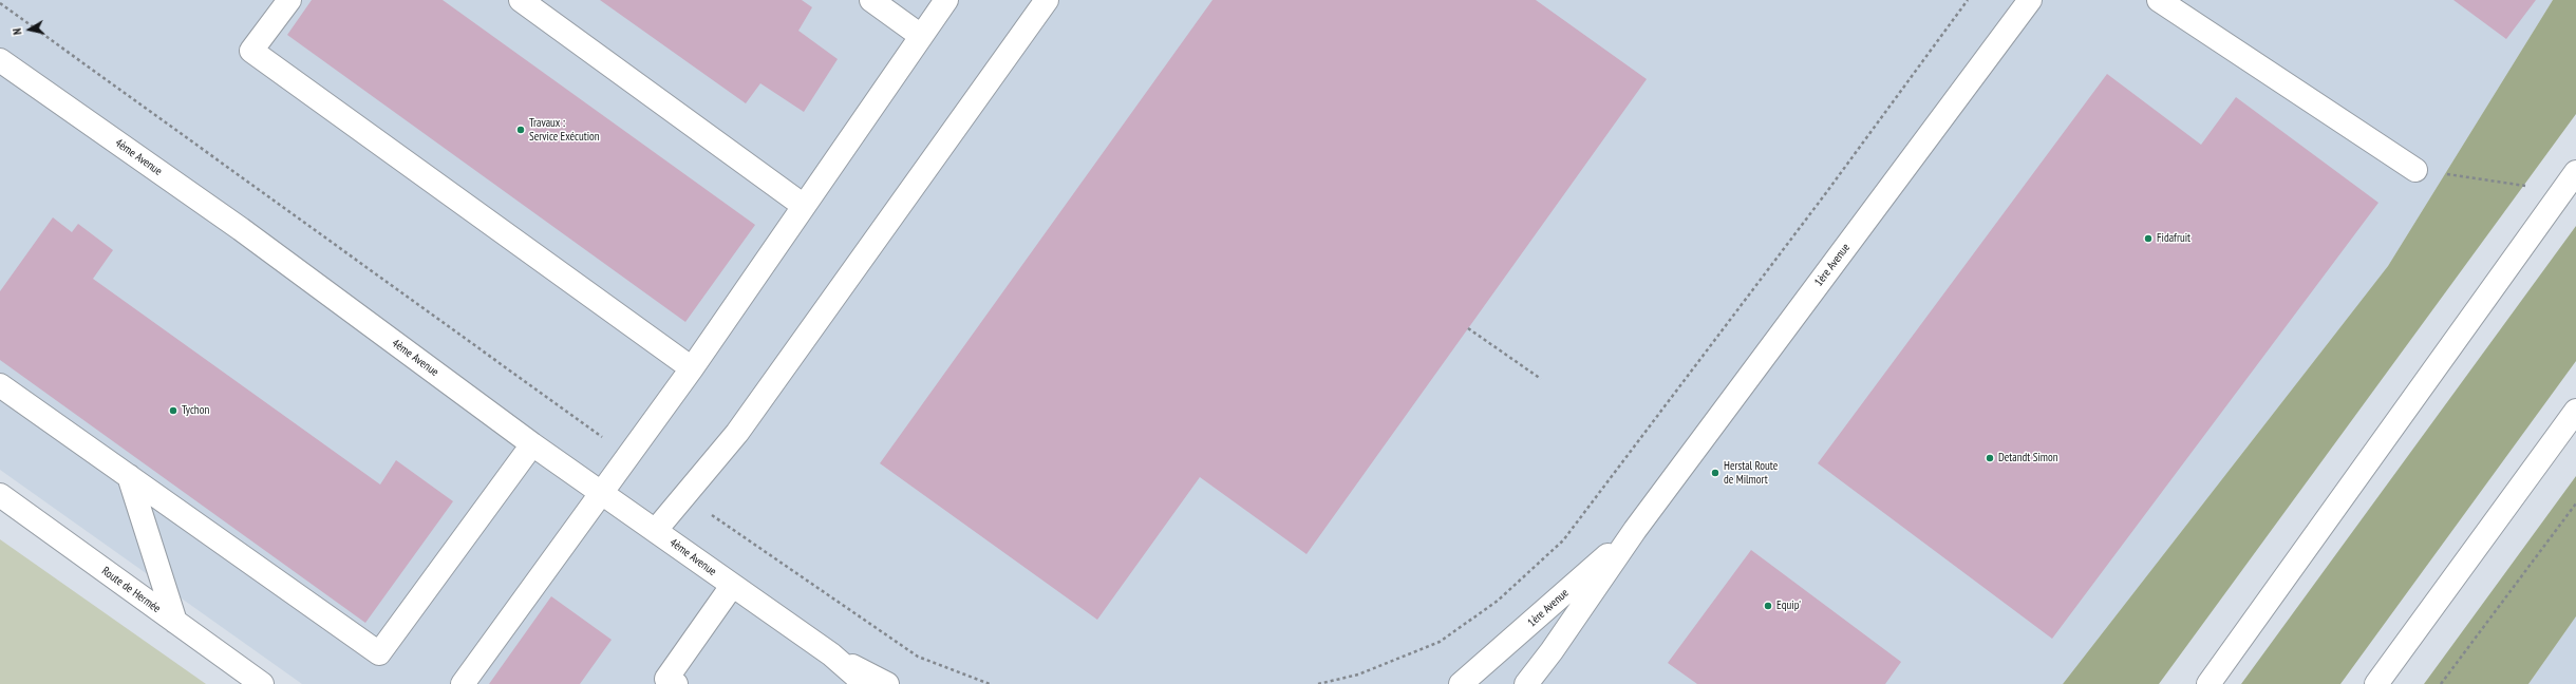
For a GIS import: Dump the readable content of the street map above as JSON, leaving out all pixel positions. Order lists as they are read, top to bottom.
{
  "streets": {
    "street": ["4ème Avenue", "1ère Avenue", "Route de Hermée"]
  },
  "places": [
    "Travaux : Service Exécution",
    "Fidafruit",
    "Tychon",
    "Detandt Simon",
    "Herstal Route de Milmort",
    "Equip'"
  ],
  "north": "left"
}
